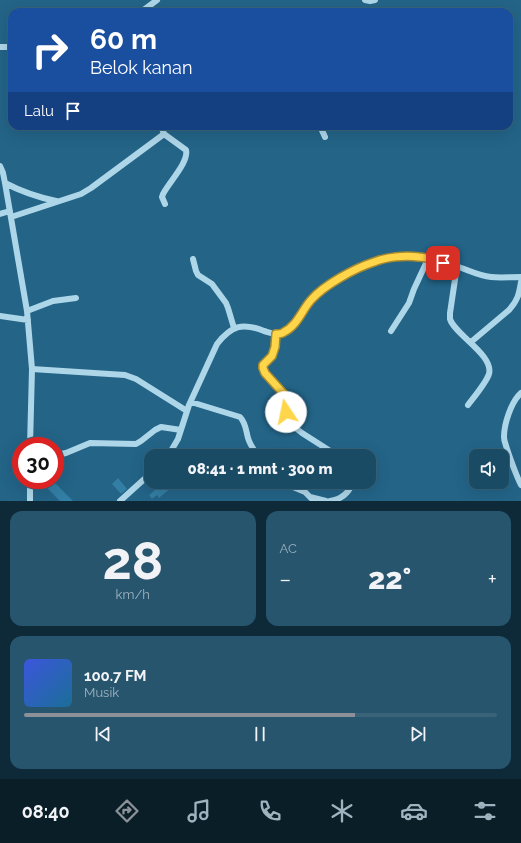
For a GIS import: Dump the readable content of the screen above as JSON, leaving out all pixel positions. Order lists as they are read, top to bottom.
{
  "page": {
    "turn": ["60 m", "Belok kanan"],
    "then": "Lalu",
    "limit": "30",
    "trip": "08:41 · 1 mnt · 300 m",
    "tile": [
      ["28", "km/h"],
      "AC"
    ],
    "heat": ["−", "22°", "+"],
    "song": ["100.7 FM", "Musik"],
    "tabs": "08:40"
  }
}
